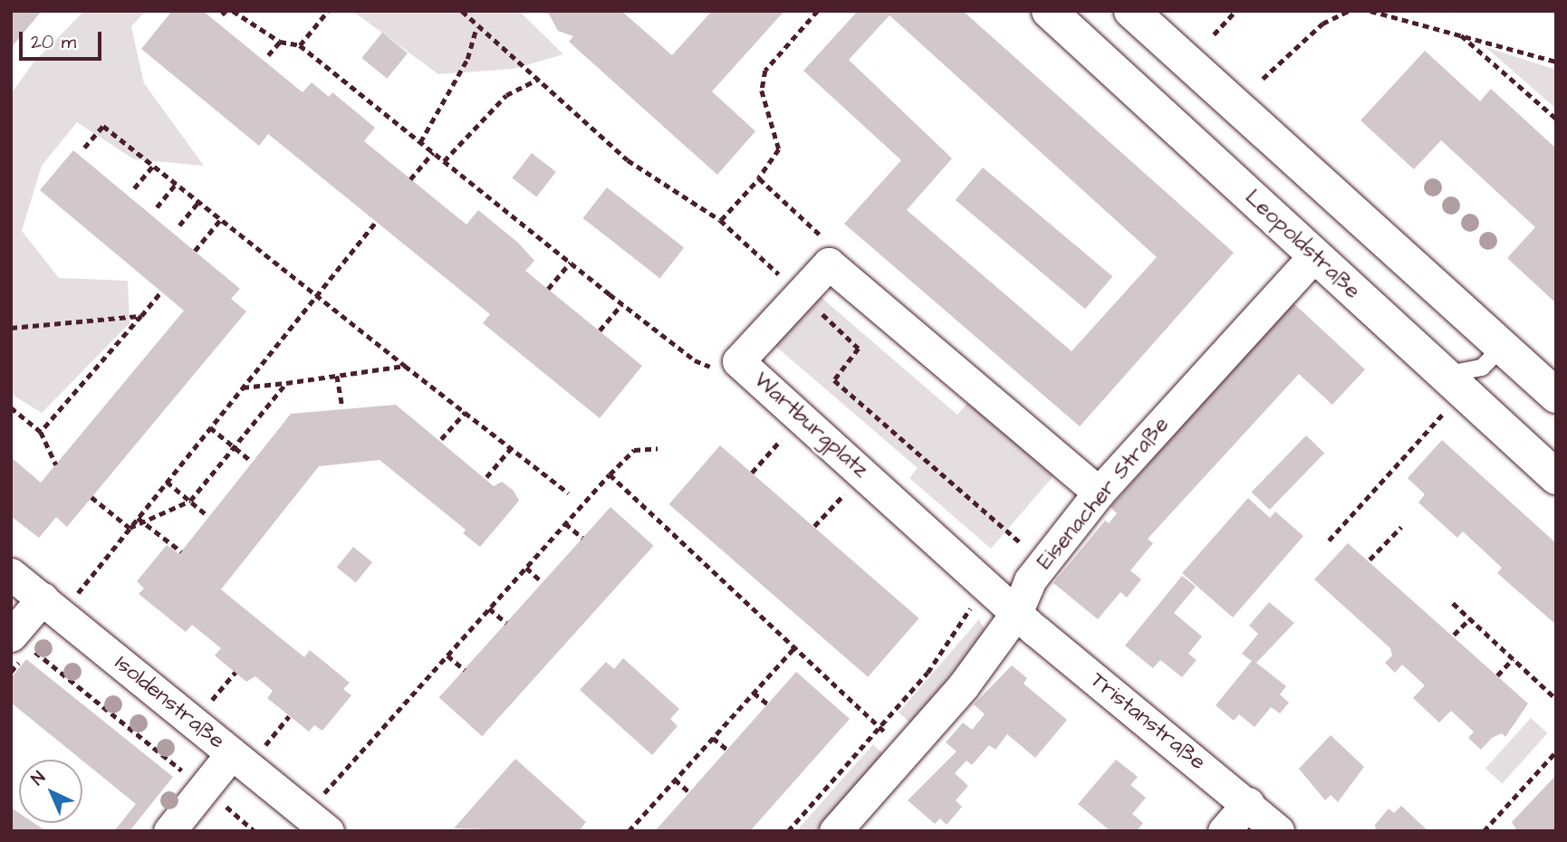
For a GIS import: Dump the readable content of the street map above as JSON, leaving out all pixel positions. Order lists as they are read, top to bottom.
{
  "streets": {
    "main road": ["Leopoldstraße"],
    "street": [
      "Wartburgplatz",
      "Eisenacher Straße",
      "Isoldenstraße",
      "Tristanstraße"
    ]
  },
  "crossings": [
    ["Leopoldstraße", "Eisenacher Straße"],
    ["Wartburgplatz", "Eisenacher Straße"],
    ["Wartburgplatz", "Tristanstraße"],
    ["Eisenacher Straße", "Tristanstraße"]
  ],
  "scale_bar": "20 m",
  "north": "top left"
}
